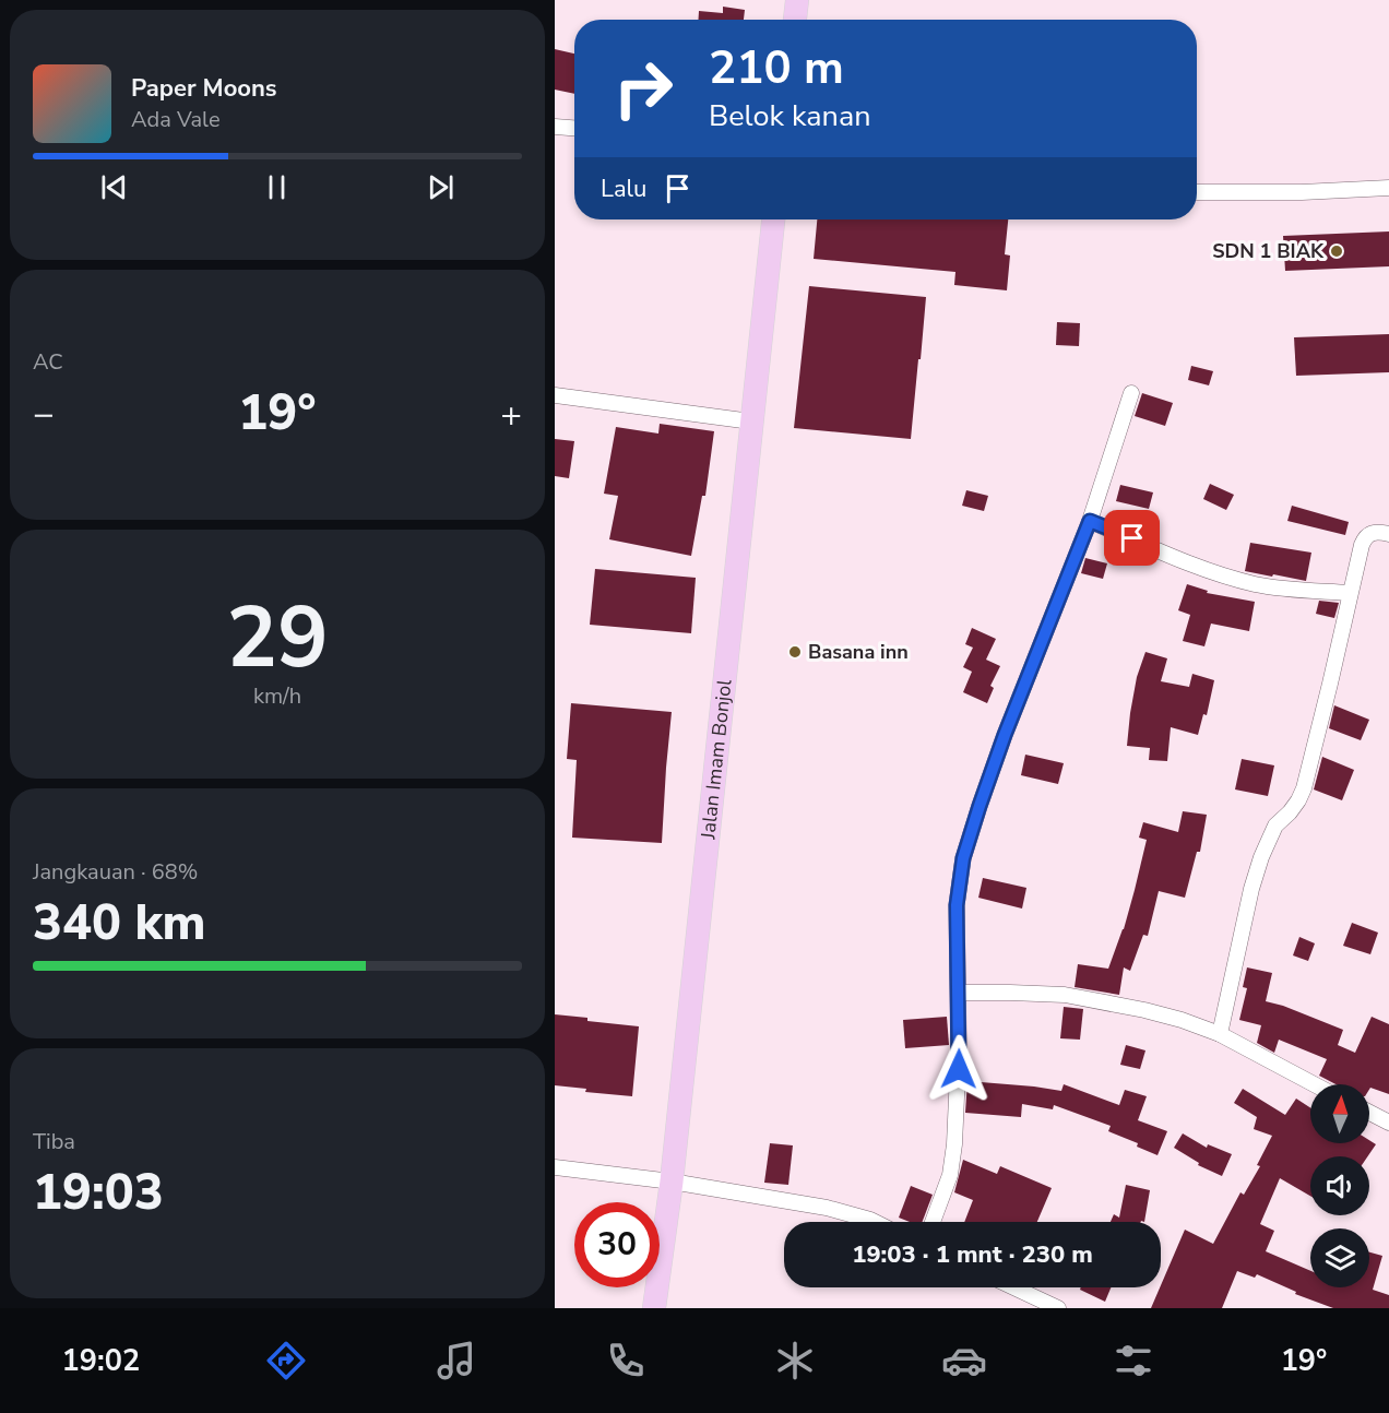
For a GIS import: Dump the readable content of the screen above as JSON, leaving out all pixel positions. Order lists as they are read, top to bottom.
{
  "streets": {
    "main road": ["Jalan Imam Bonjol"]
  },
  "places": ["SDN 1 BIAK", "Basana inn"],
  "north": "top",
  "page": {
    "turn": ["210 m", "Belok kanan"],
    "song": ["Paper Moons", "Ada Vale"],
    "then": "Lalu",
    "tile": [
      "AC",
      ["29", "km/h"],
      ["Jangkauan · 68%", "340 km"],
      ["Tiba", "19:03"]
    ],
    "heat": ["−", "19°", "+"],
    "limit": "30",
    "trip": "19:03 · 1 mnt · 230 m",
    "tabs": ["19:02", "19°"]
  }
}
